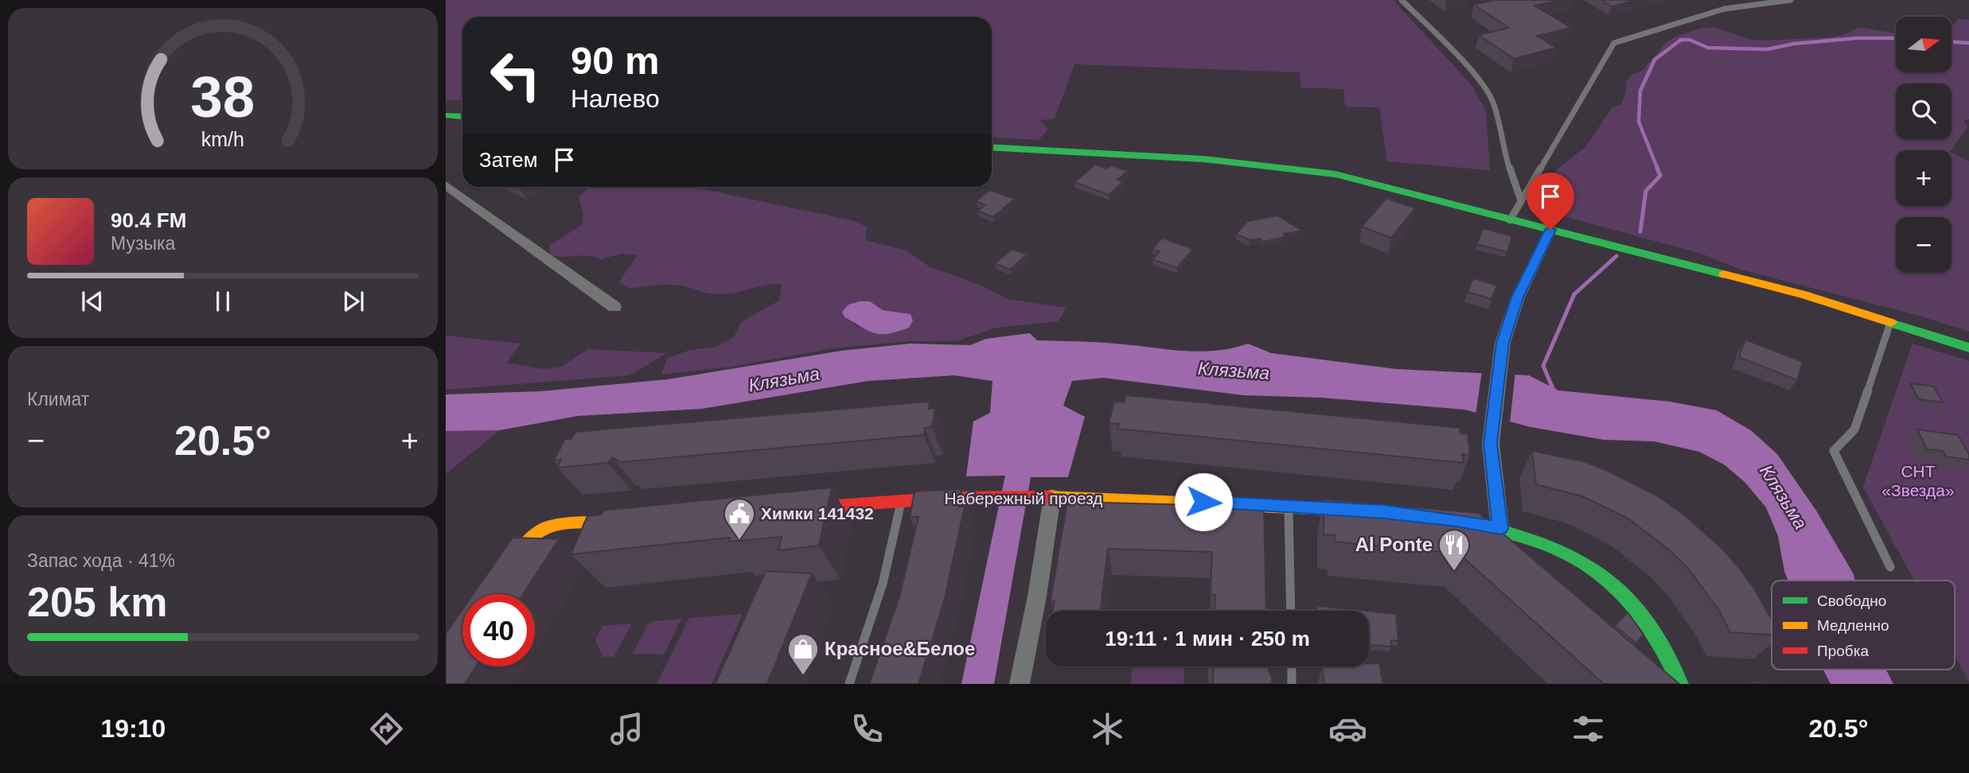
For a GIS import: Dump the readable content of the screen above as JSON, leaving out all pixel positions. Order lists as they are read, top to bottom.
{
  "streets": {
    "street": ["Набережный проезд"]
  },
  "water": ["Клязьма"],
  "parks": ["СНТ «Звезда»"],
  "places": {
    "public building": ["Химки 141432"],
    "restaurant": ["Al Ponte"],
    "shop": ["Красное&Белое"]
  },
  "legend": ["Свободно", "Медленно", "Пробка"],
  "north": "right",
  "page": {
    "map_buttons": ["+", "−"],
    "turn": ["90 m", "Налево"],
    "then": "Затем",
    "song": ["90.4 FM", "Музыка"],
    "tile": [
      "Климат",
      ["Запас хода · 41%", "205 km"]
    ],
    "heat": ["−", "20.5°", "+"],
    "limit": "40",
    "trip": "19:11 · 1 мин · 250 m",
    "tabs": ["19:10", "20.5°"],
    "gauge": ["38", "km/h"]
  }
}
